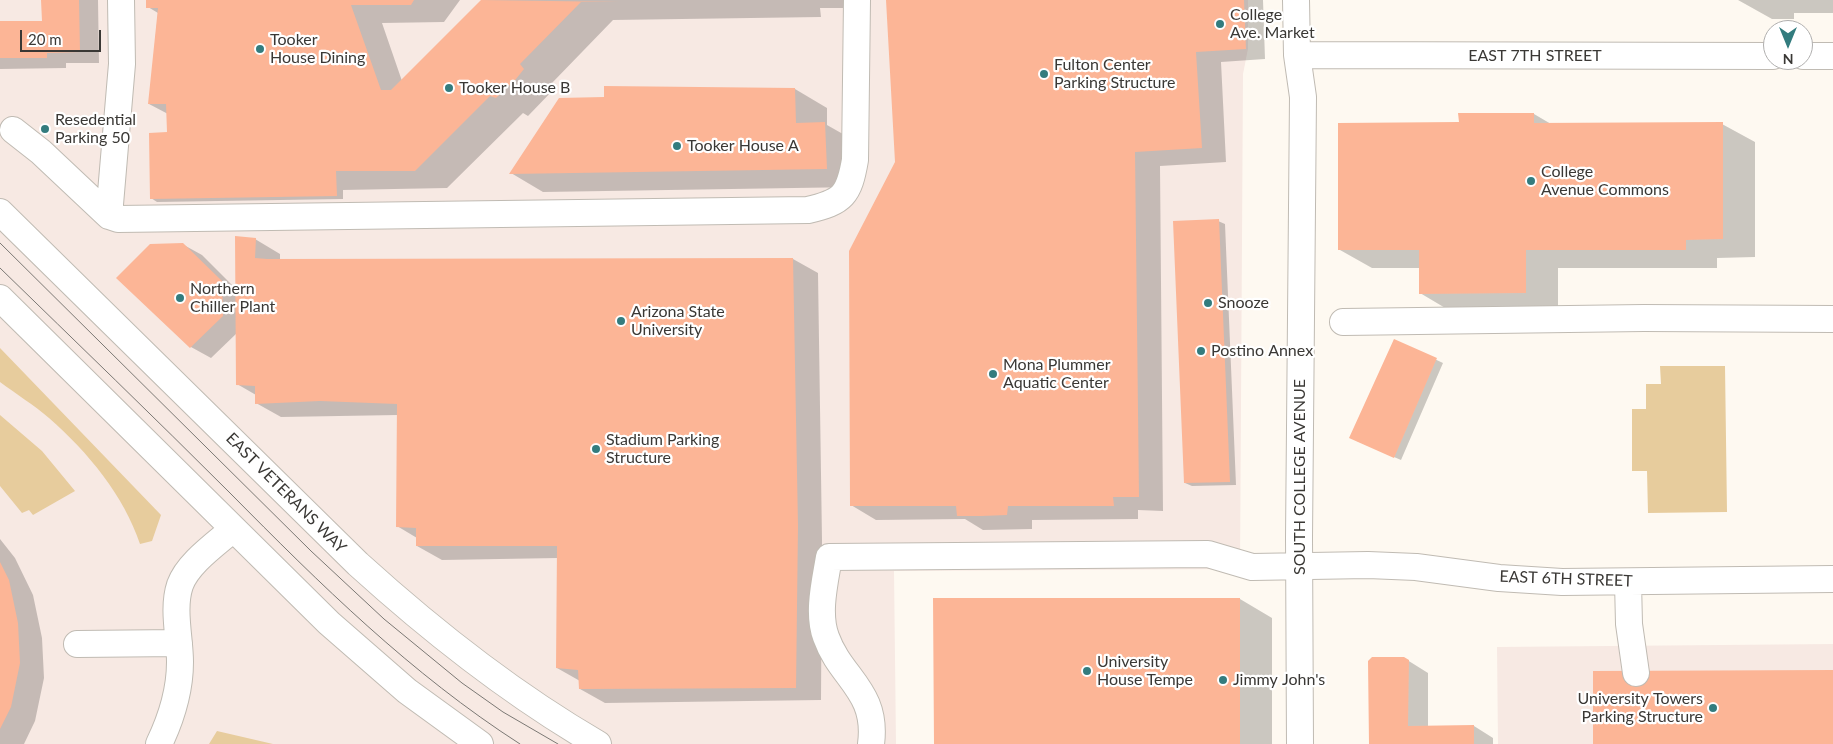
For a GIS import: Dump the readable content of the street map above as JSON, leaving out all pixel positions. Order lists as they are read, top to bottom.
{
  "streets": {
    "street": [
      "EAST 7TH STREET",
      "SOUTH COLLEGE AVENUE",
      "EAST VETERANS WAY",
      "EAST 6TH STREET"
    ]
  },
  "crossings": [
    ["EAST 7TH STREET", "SOUTH COLLEGE AVENUE"],
    ["SOUTH COLLEGE AVENUE", "EAST 6TH STREET"]
  ],
  "places": [
    "College Ave. Market",
    "Tooker House Dining",
    "Fulton Center Parking Structure",
    "Tooker House B",
    "Resedential Parking 50",
    "Tooker House A",
    "College Avenue Commons",
    "Northern Chiller Plant",
    "Snooze",
    "Arizona State University",
    "Postino Annex",
    "Mona Plummer Aquatic Center",
    "Stadium Parking Structure",
    "University House Tempe",
    "Jimmy John's",
    "University Towers Parking Structure"
  ],
  "scale_bar": "20 m",
  "north": "bottom"
}
